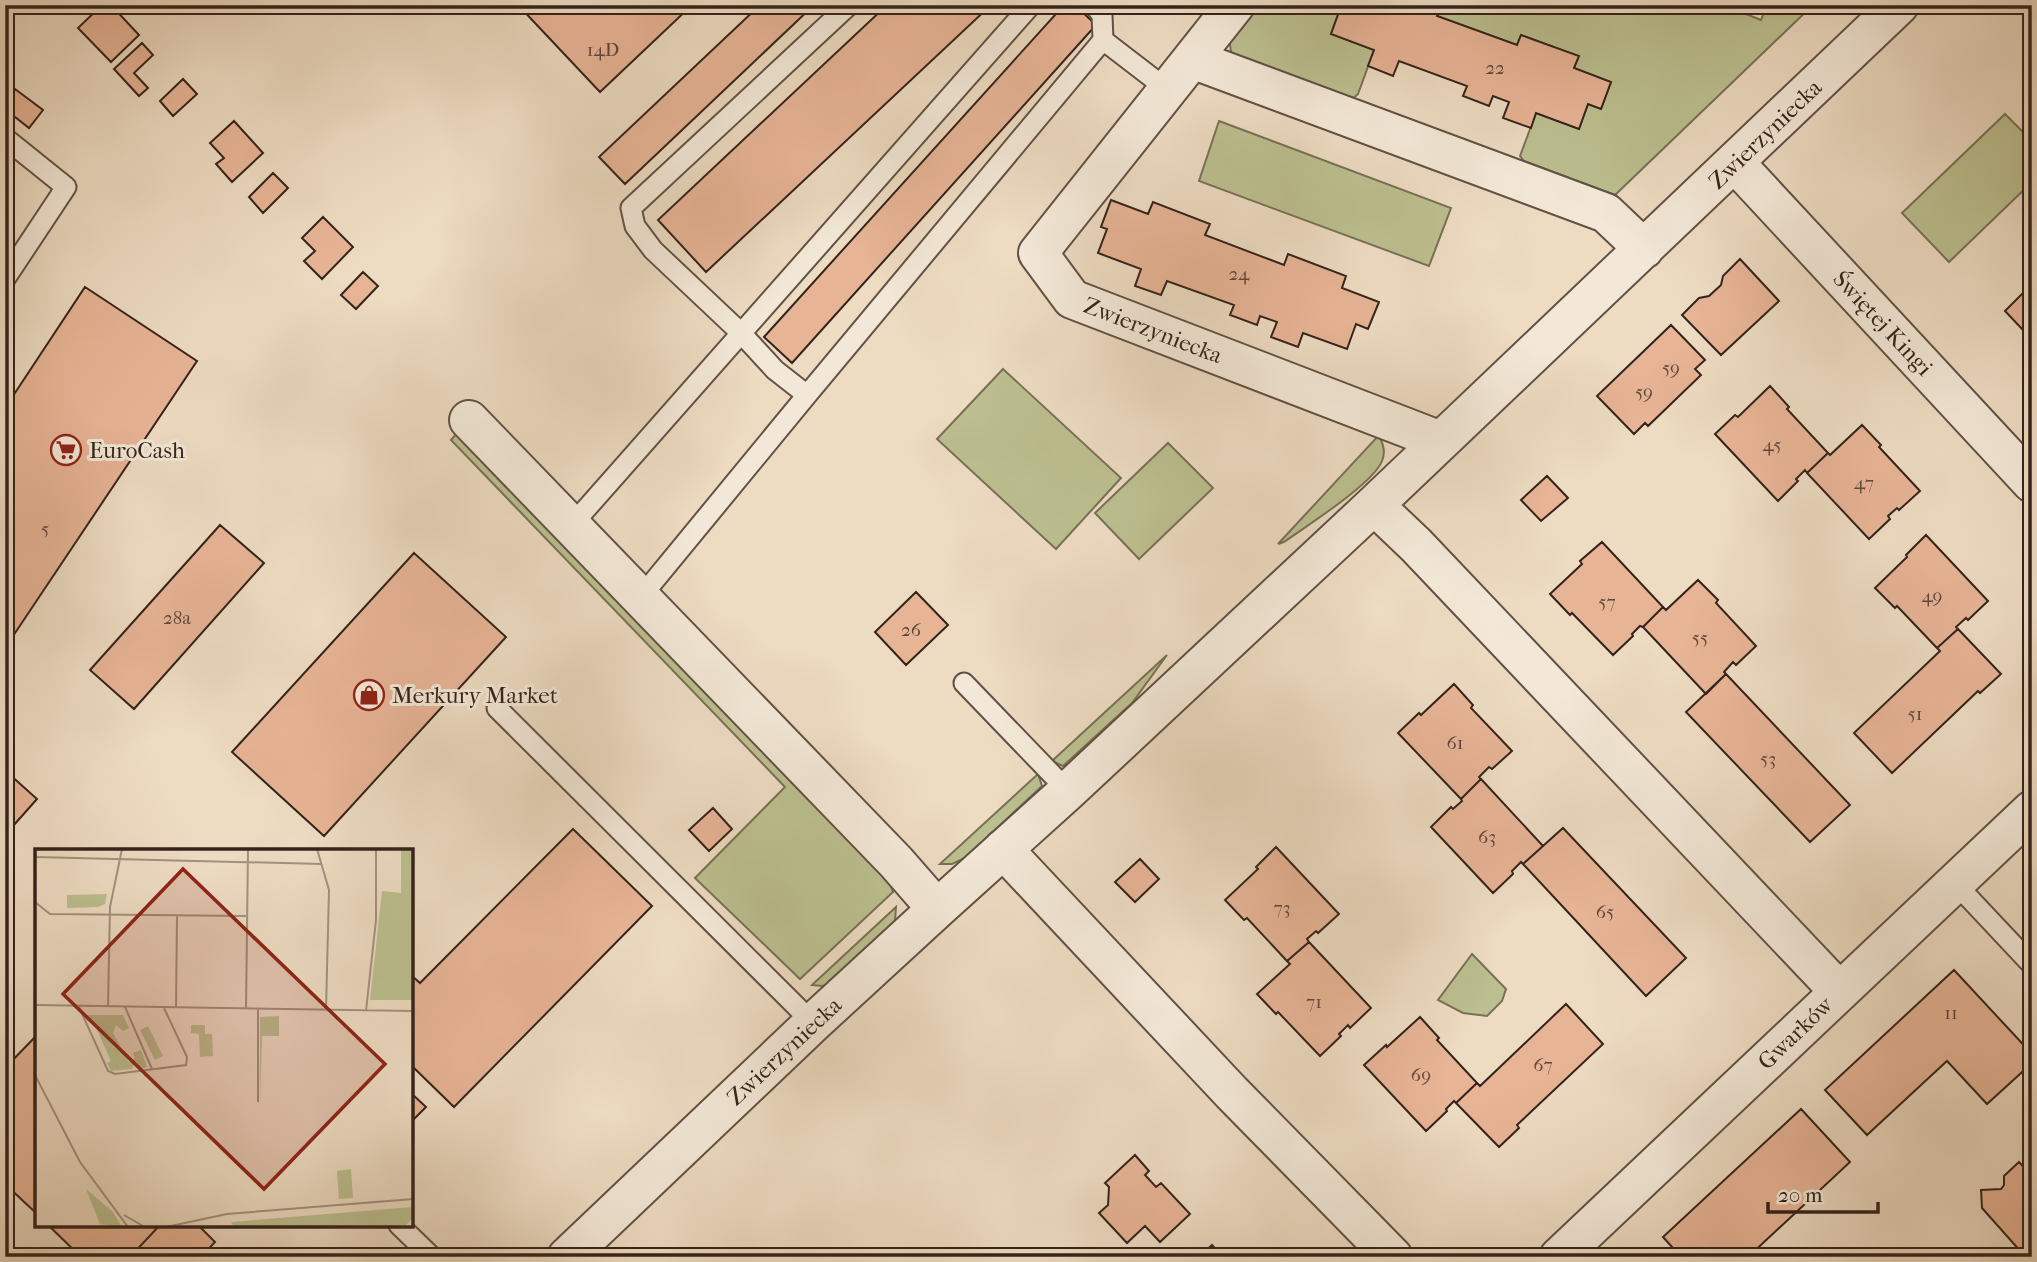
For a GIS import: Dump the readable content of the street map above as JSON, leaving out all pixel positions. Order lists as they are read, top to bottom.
{
  "streets": {
    "street": ["Zwierzyniecka", "Świętej Kingi", "Gwarków"]
  },
  "crossings": [
    ["Zwierzyniecka", "Świętej Kingi"]
  ],
  "places": {
    "supermarket": ["EuroCash"],
    "shop": ["Merkury Market"]
  },
  "house_numbers": [
    "14D",
    "22",
    "24",
    "59",
    "59",
    "45",
    "47",
    "5",
    "49",
    "57",
    "28a",
    "26",
    "55",
    "51",
    "61",
    "53",
    "63",
    "73",
    "65",
    "71",
    "11",
    "67",
    "69"
  ],
  "scale_bar": "20 m"
}
